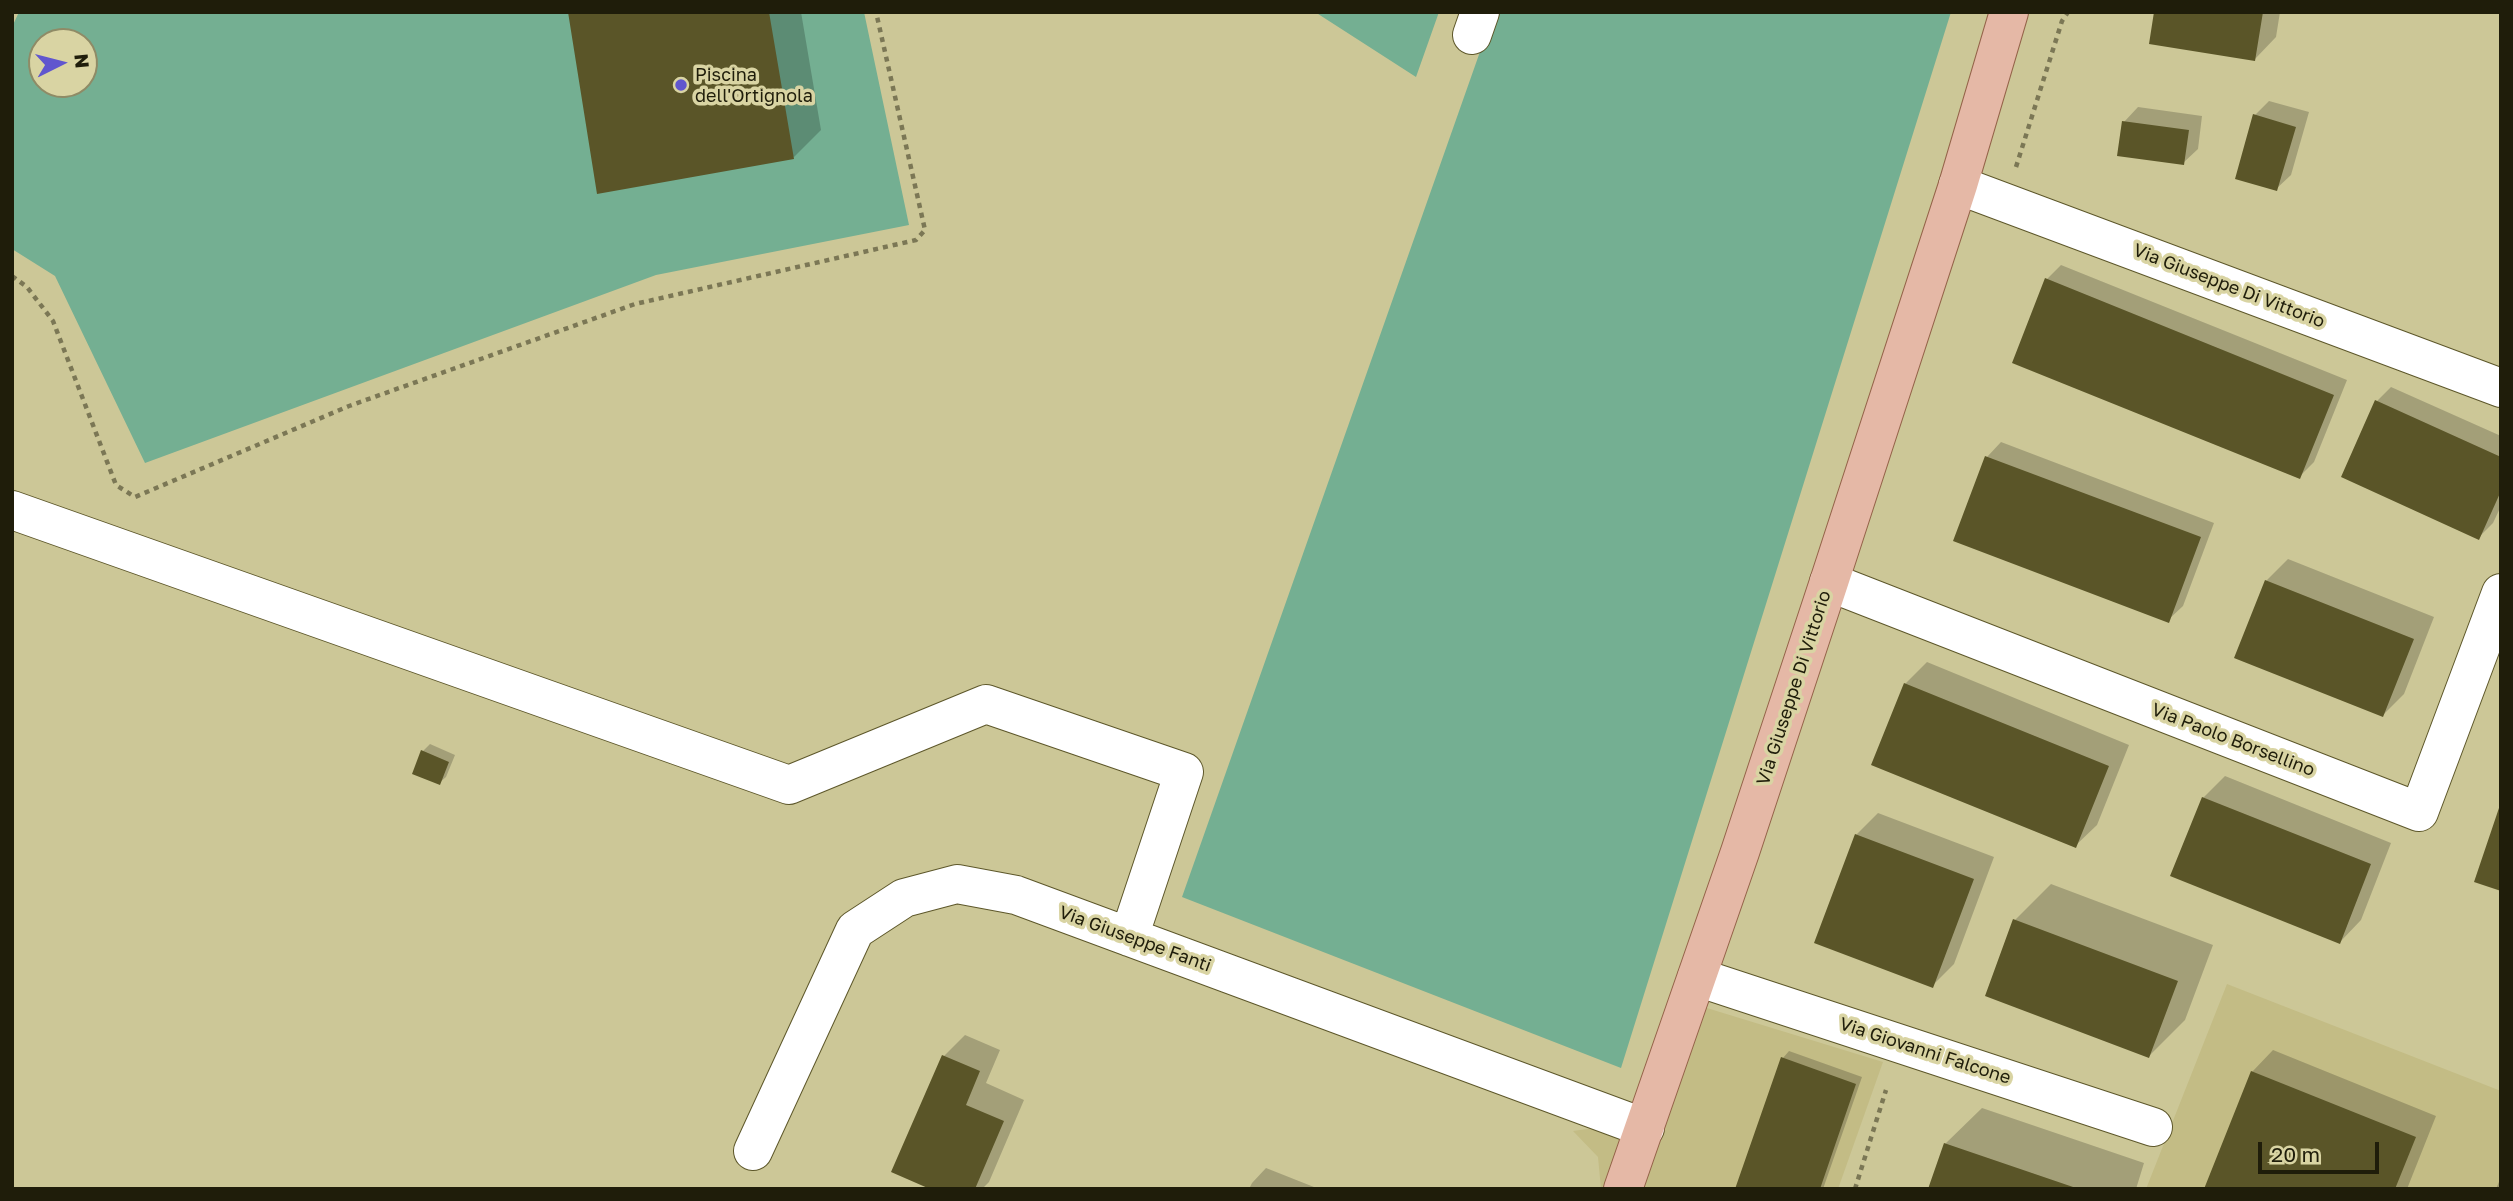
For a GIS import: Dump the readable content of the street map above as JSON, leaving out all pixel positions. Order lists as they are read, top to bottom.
{
  "streets": {
    "main road": ["Via Giuseppe Di Vittorio"],
    "street": ["Via Paolo Borsellino", "Via Giuseppe Fanti", "Via Giovanni Falcone"]
  },
  "crossings": [
    ["Via Giuseppe Di Vittorio", "Via Paolo Borsellino"],
    ["Via Giuseppe Di Vittorio", "Via Giuseppe Fanti"],
    ["Via Giuseppe Di Vittorio", "Via Giovanni Falcone"]
  ],
  "places": ["Piscina dell'Ortignola"],
  "scale_bar": "20 m",
  "north": "right"
}
